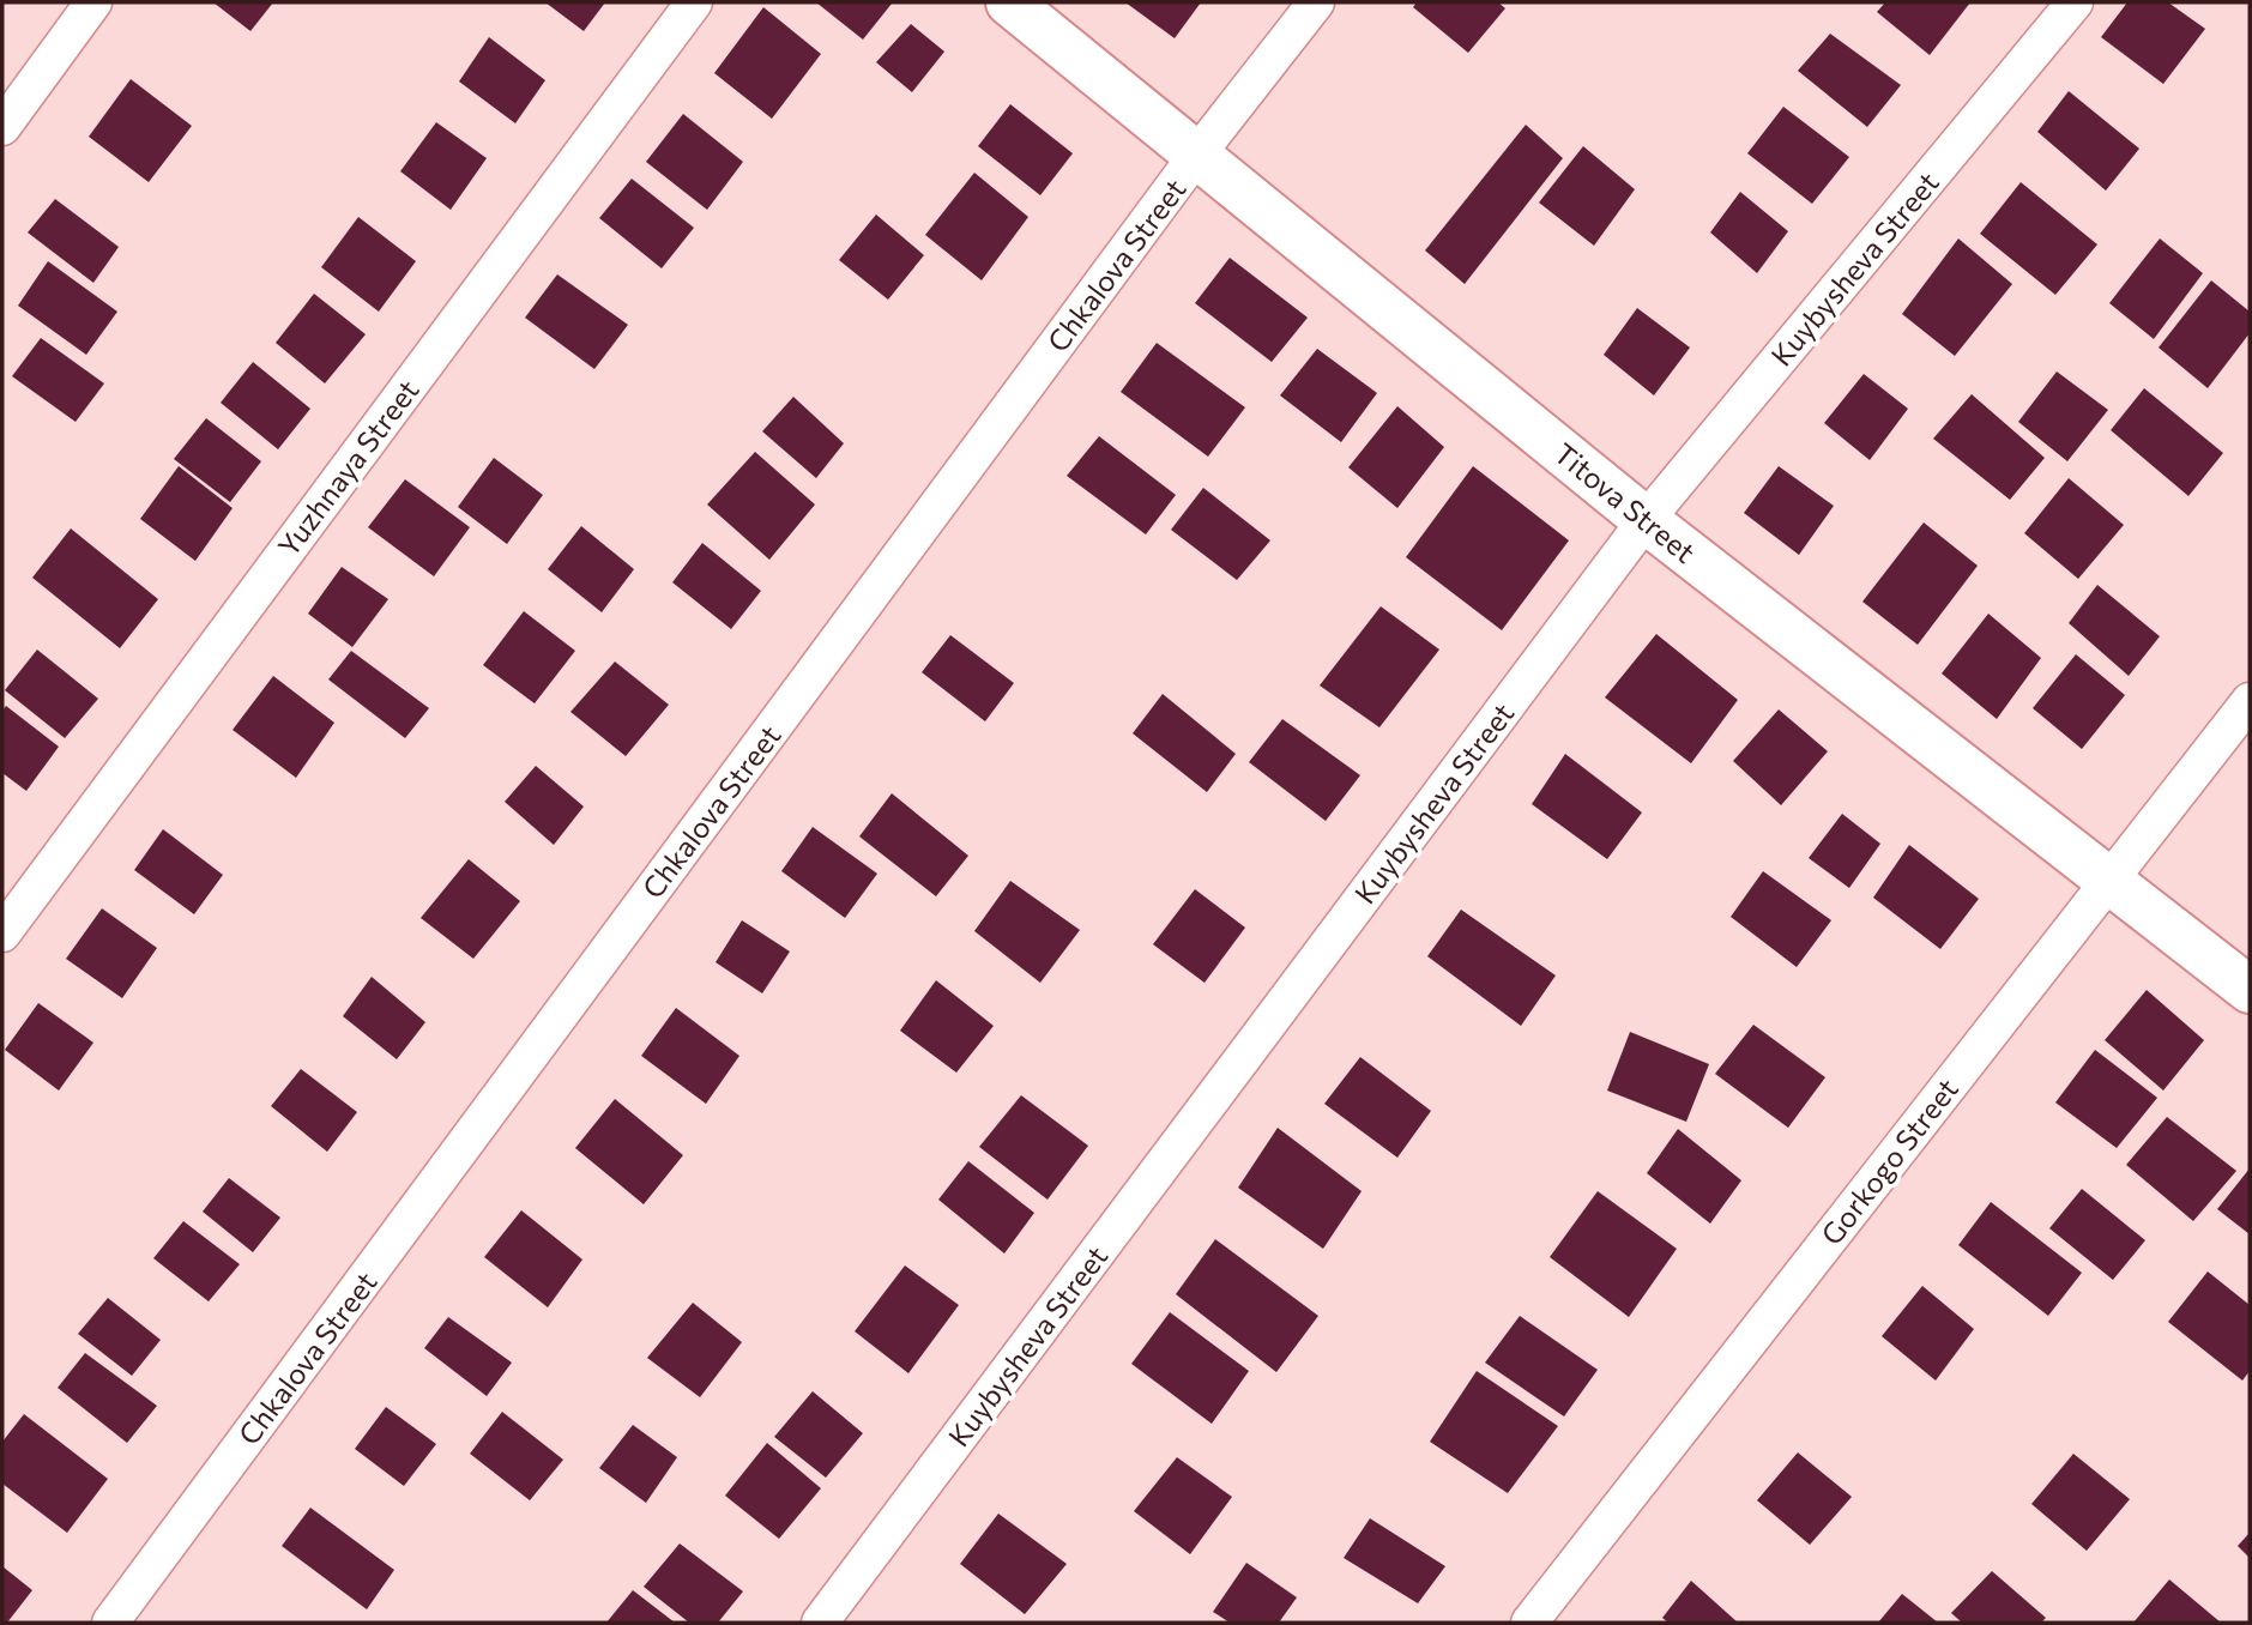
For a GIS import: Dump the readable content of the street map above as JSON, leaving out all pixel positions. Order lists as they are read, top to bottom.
{
  "streets": {
    "main road": ["Titova Street"],
    "street": [
      "Chkalova Street",
      "Kuybysheva Street",
      "Yuzhnaya Street",
      "Gorkogo Street"
    ]
  },
  "crossings": [
    ["Chkalova Street", "Titova Street"],
    ["Kuybysheva Street", "Titova Street"],
    ["Titova Street", "Gorkogo Street"]
  ]
}
